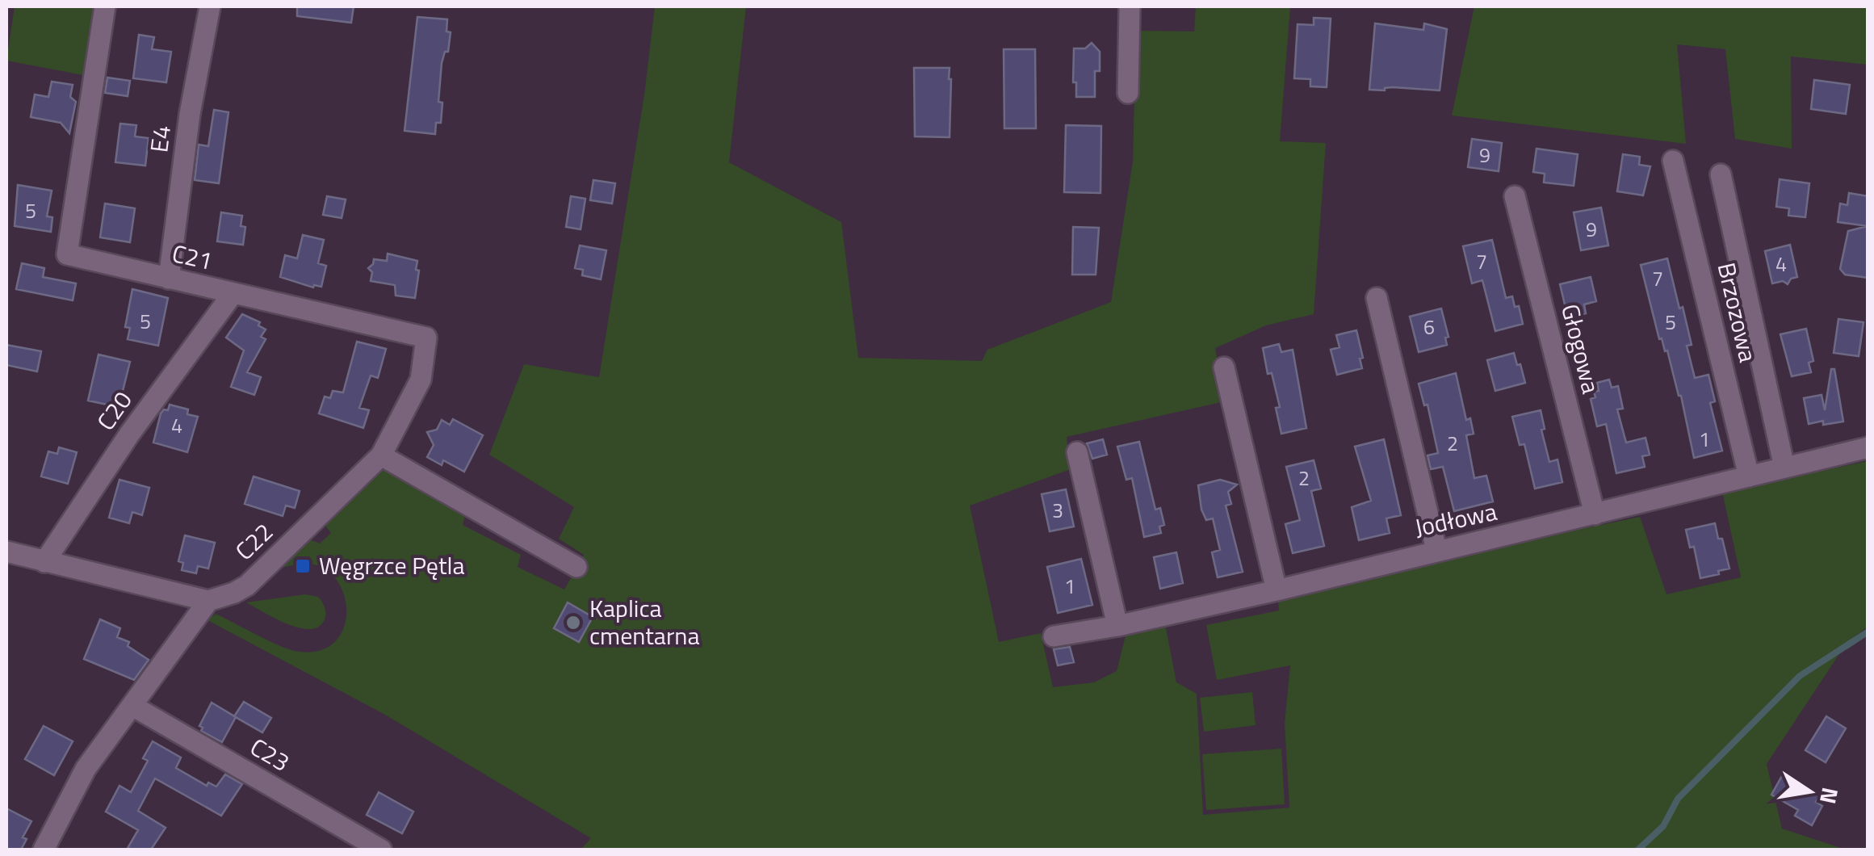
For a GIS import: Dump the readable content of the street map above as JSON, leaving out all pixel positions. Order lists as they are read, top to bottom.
{
  "streets": {
    "street": [
      "E4",
      "C21",
      "Brzozowa",
      "Głogowa",
      "C20",
      "Jodłowa",
      "C22",
      "C23"
    ]
  },
  "crossings": [
    ["E4", "C21"],
    ["C21", "C20"],
    ["C21", "C22"],
    ["Brzozowa", "Jodłowa"],
    ["Głogowa", "Jodłowa"]
  ],
  "places": {
    "transit": ["Węgrzce Pętla"],
    "other": ["Kaplica cmentarna"]
  },
  "house_numbers": [
    "9",
    "5",
    "9",
    "7",
    "4",
    "7",
    "5",
    "5",
    "6",
    "4",
    "1",
    "2",
    "2",
    "3",
    "1"
  ],
  "north": "right"
}
